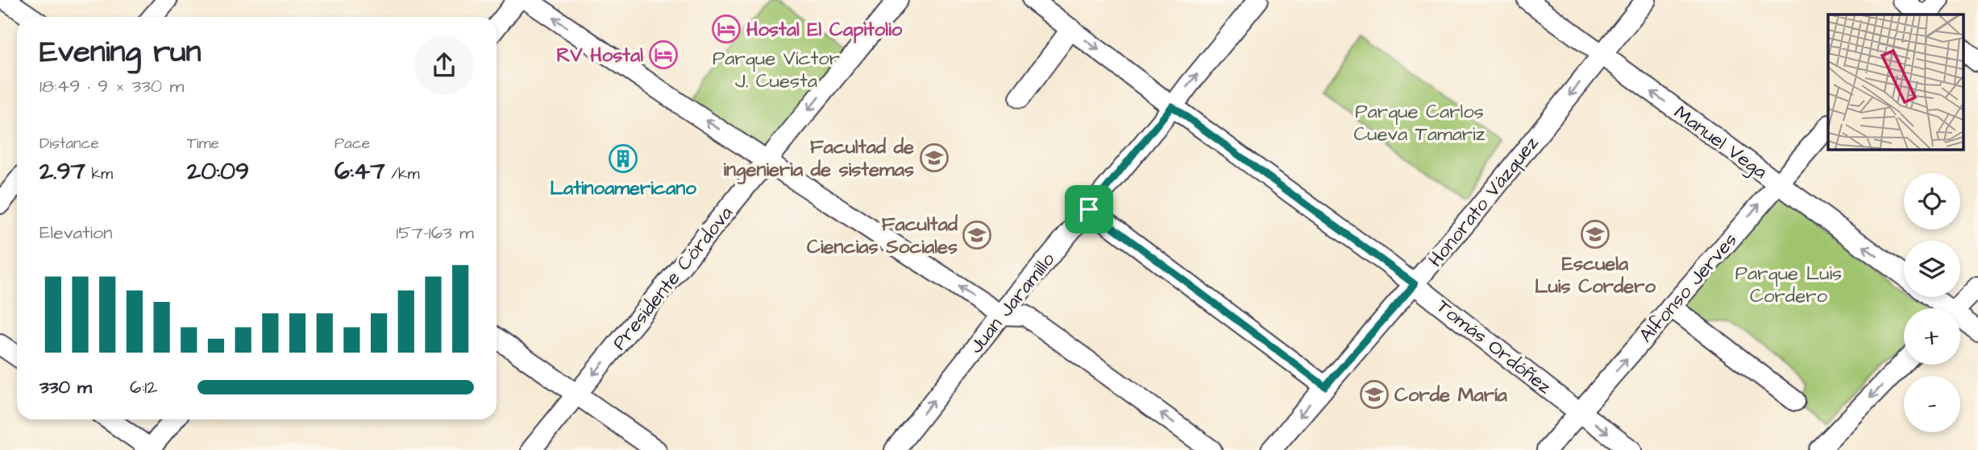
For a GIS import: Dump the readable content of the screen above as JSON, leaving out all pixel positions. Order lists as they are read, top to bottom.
{
  "streets": {
    "street": [
      "Manuel Vega",
      "Honorato Vázquez",
      "Presidente Córdova",
      "Alfonso Jerves",
      "Juan Jaramillo",
      "Tomás Ordóñez"
    ]
  },
  "crossings": [
    ["Manuel Vega", "Honorato Vázquez"],
    ["Manuel Vega", "Alfonso Jerves"],
    ["Honorato Vázquez", "Tomás Ordóñez"],
    ["Alfonso Jerves", "Tomás Ordóñez"],
    ["Juan Jaramillo", "Tomás Ordóñez"]
  ],
  "one_way": [
    "Honorato Vázquez",
    "Presidente Córdova",
    "Alfonso Jerves",
    "Juan Jaramillo"
  ],
  "parks": ["Parque Víctor J. Cuesta", "Parque Carlos Cueva Tamariz", "Parque Luis Cordero"],
  "places": {
    "hotel": ["Hostal El Capitolio", "RV Hostal"],
    "school or university": [
      "Facultad de ingenieria de sistemas",
      "Escuela Luis Cordero",
      "Facultad Ciencias Sociales",
      "Corde María"
    ],
    "building": ["Latinoamericano"]
  },
  "page": {
    "heading": ["Evening run", "18:49 · 9 × 330 m"],
    "stats": [
      ["Distance", "2.97 km"],
      ["Time", "20:09"],
      ["Pace", "6:47 /km"]
    ],
    "map_buttons": ["+", "−"],
    "chart": ["Elevation", "157–163 m"],
    "list": [
      {
        "name": "330 m",
        "note": "6:12"
      }
    ]
  }
}
